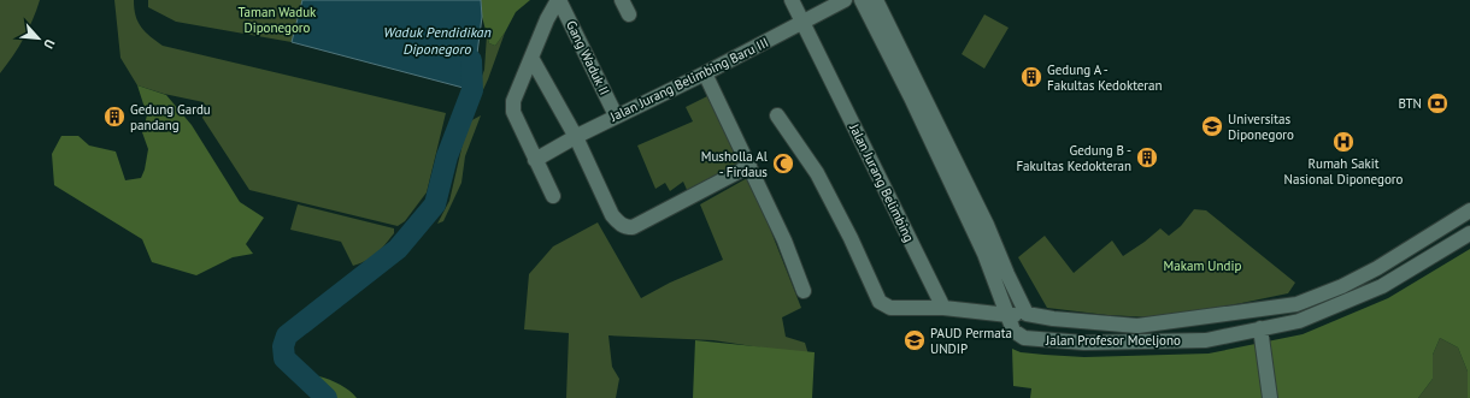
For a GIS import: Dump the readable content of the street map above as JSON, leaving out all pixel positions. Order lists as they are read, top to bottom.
{
  "streets": {
    "street": [
      "Gang Waduk II",
      "Jalan Jurang Belimbing Baru III",
      "Jalan Jurang Belimbing",
      "Jalan Profesor Moeljono"
    ]
  },
  "crossings": [
    ["Gang Waduk II", "Jalan Jurang Belimbing Baru III"],
    ["Jalan Jurang Belimbing Baru III", "Jalan Jurang Belimbing"]
  ],
  "water": ["Waduk Pendidikan Diponegoro"],
  "parks": ["Taman Waduk Diponegoro", "Makam Undip"],
  "places": {
    "building": ["Gedung A - Fakultas Kedokteran", "Gedung Gardu pandang", "Gedung B - Fakultas Kedokteran"],
    "bank": ["BTN"],
    "school or university": ["Universitas Diponegoro", "PAUD Permata UNDIP"],
    "hospital": ["Rumah Sakit Nasional Diponegoro"],
    "mosque": ["Musholla Al - Firdaus"]
  },
  "north": "bottom right"
}
